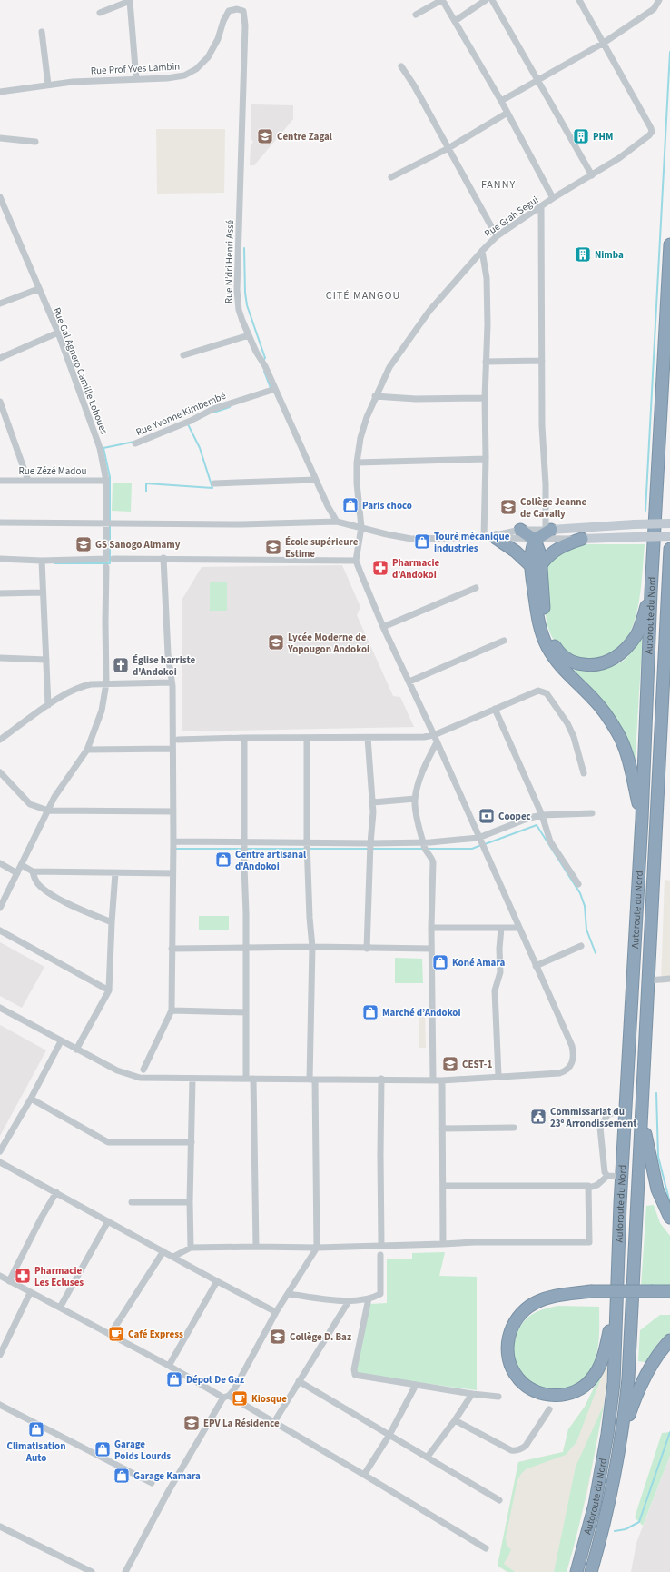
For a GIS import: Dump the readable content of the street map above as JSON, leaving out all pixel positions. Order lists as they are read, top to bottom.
{
  "streets": {
    "highway": ["Autoroute du Nord"],
    "street": [
      "Rue Prof Yves Lambin",
      "Rue Grah Segui",
      "Rue N’dri Henri Assé",
      "Rue Gal Agnero Camille Lohoues",
      "Rue Yvonne Kimbembé",
      "Rue Zézé Madou"
    ]
  },
  "crossings": [
    ["Rue Prof Yves Lambin", "Rue N’dri Henri Assé"],
    ["Rue N’dri Henri Assé", "Rue Yvonne Kimbembé"],
    ["Rue Gal Agnero Camille Lohoues", "Rue Zézé Madou"]
  ],
  "districts": ["FANNY", "CITÉ MANGOU"],
  "places": {
    "school or university": [
      "Centre Zagal",
      "Collège Jeanne de Cavally",
      "GS Sanogo Almamy",
      "École supérieure Estime",
      "Lycée Moderne de Yopougon Andokoi",
      "CEST-1",
      "Collège D. Baz",
      "EPV La Résidence"
    ],
    "building": ["PHM", "Nimba"],
    "shop": [
      "Paris choco",
      "Touré mécanique industries",
      "Centre artisanal d'Andokoi",
      "Koné Amara",
      "Marché d’Andokoi",
      "Dépot De Gaz",
      "Climatisation Auto",
      "Garage Poids Lourds",
      "Garage Kamara"
    ],
    "pharmacy": ["Pharmacie d’Andokoi", "Pharmacie Les Ecluses"],
    "church": ["Église harriste d'Andokoi"],
    "bank": ["Coopec"],
    "public building": ["Commissariat du 23ᵉ Arrondissement"],
    "cafe": ["Café Express", "Kiosque"]
  }
}
